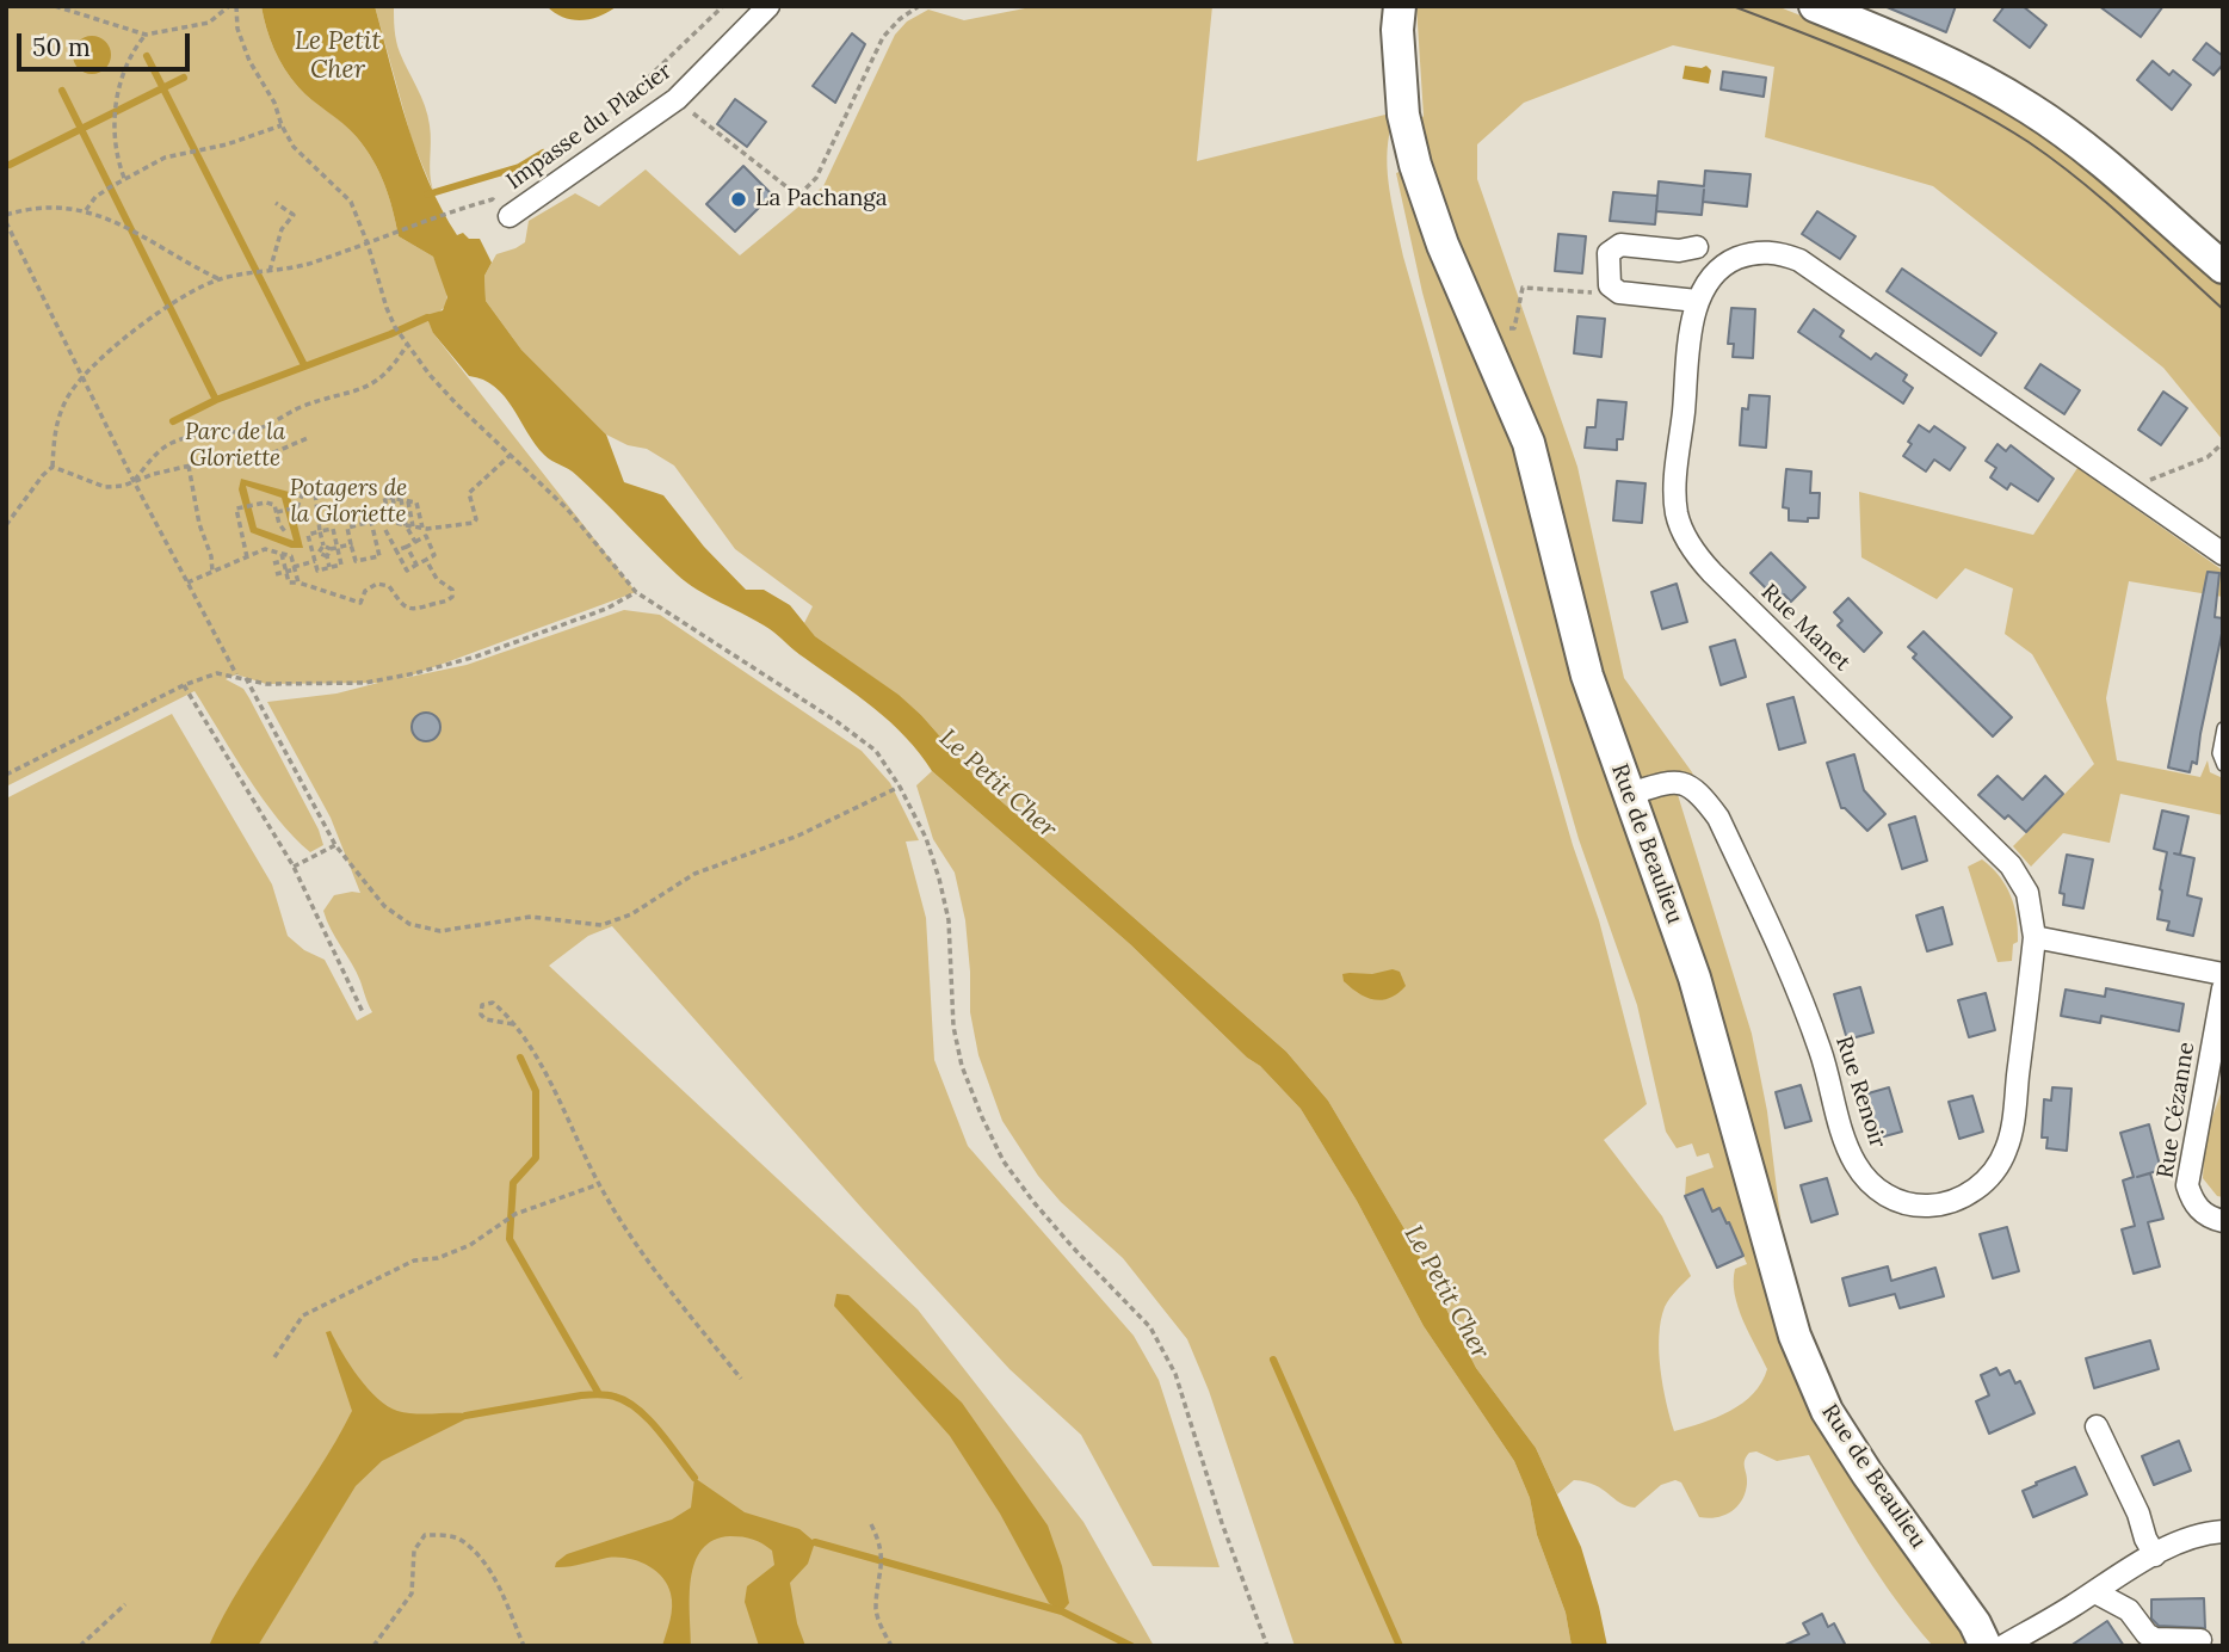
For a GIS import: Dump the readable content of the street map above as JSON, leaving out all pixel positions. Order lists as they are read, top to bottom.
{
  "streets": {
    "street": [
      "Impasse du Placier",
      "Rue Manet",
      "Rue de Beaulieu",
      "Rue Renoir",
      "Rue Cézanne"
    ]
  },
  "crossings": [
    ["Rue Manet", "Rue Renoir"],
    ["Rue de Beaulieu", "Rue Renoir"]
  ],
  "water": ["Le Petit Cher"],
  "parks": ["Parc de la Gloriette", "Potagers de la Gloriette"],
  "places": ["La Pachanga"],
  "scale_bar": "50 m"
}
